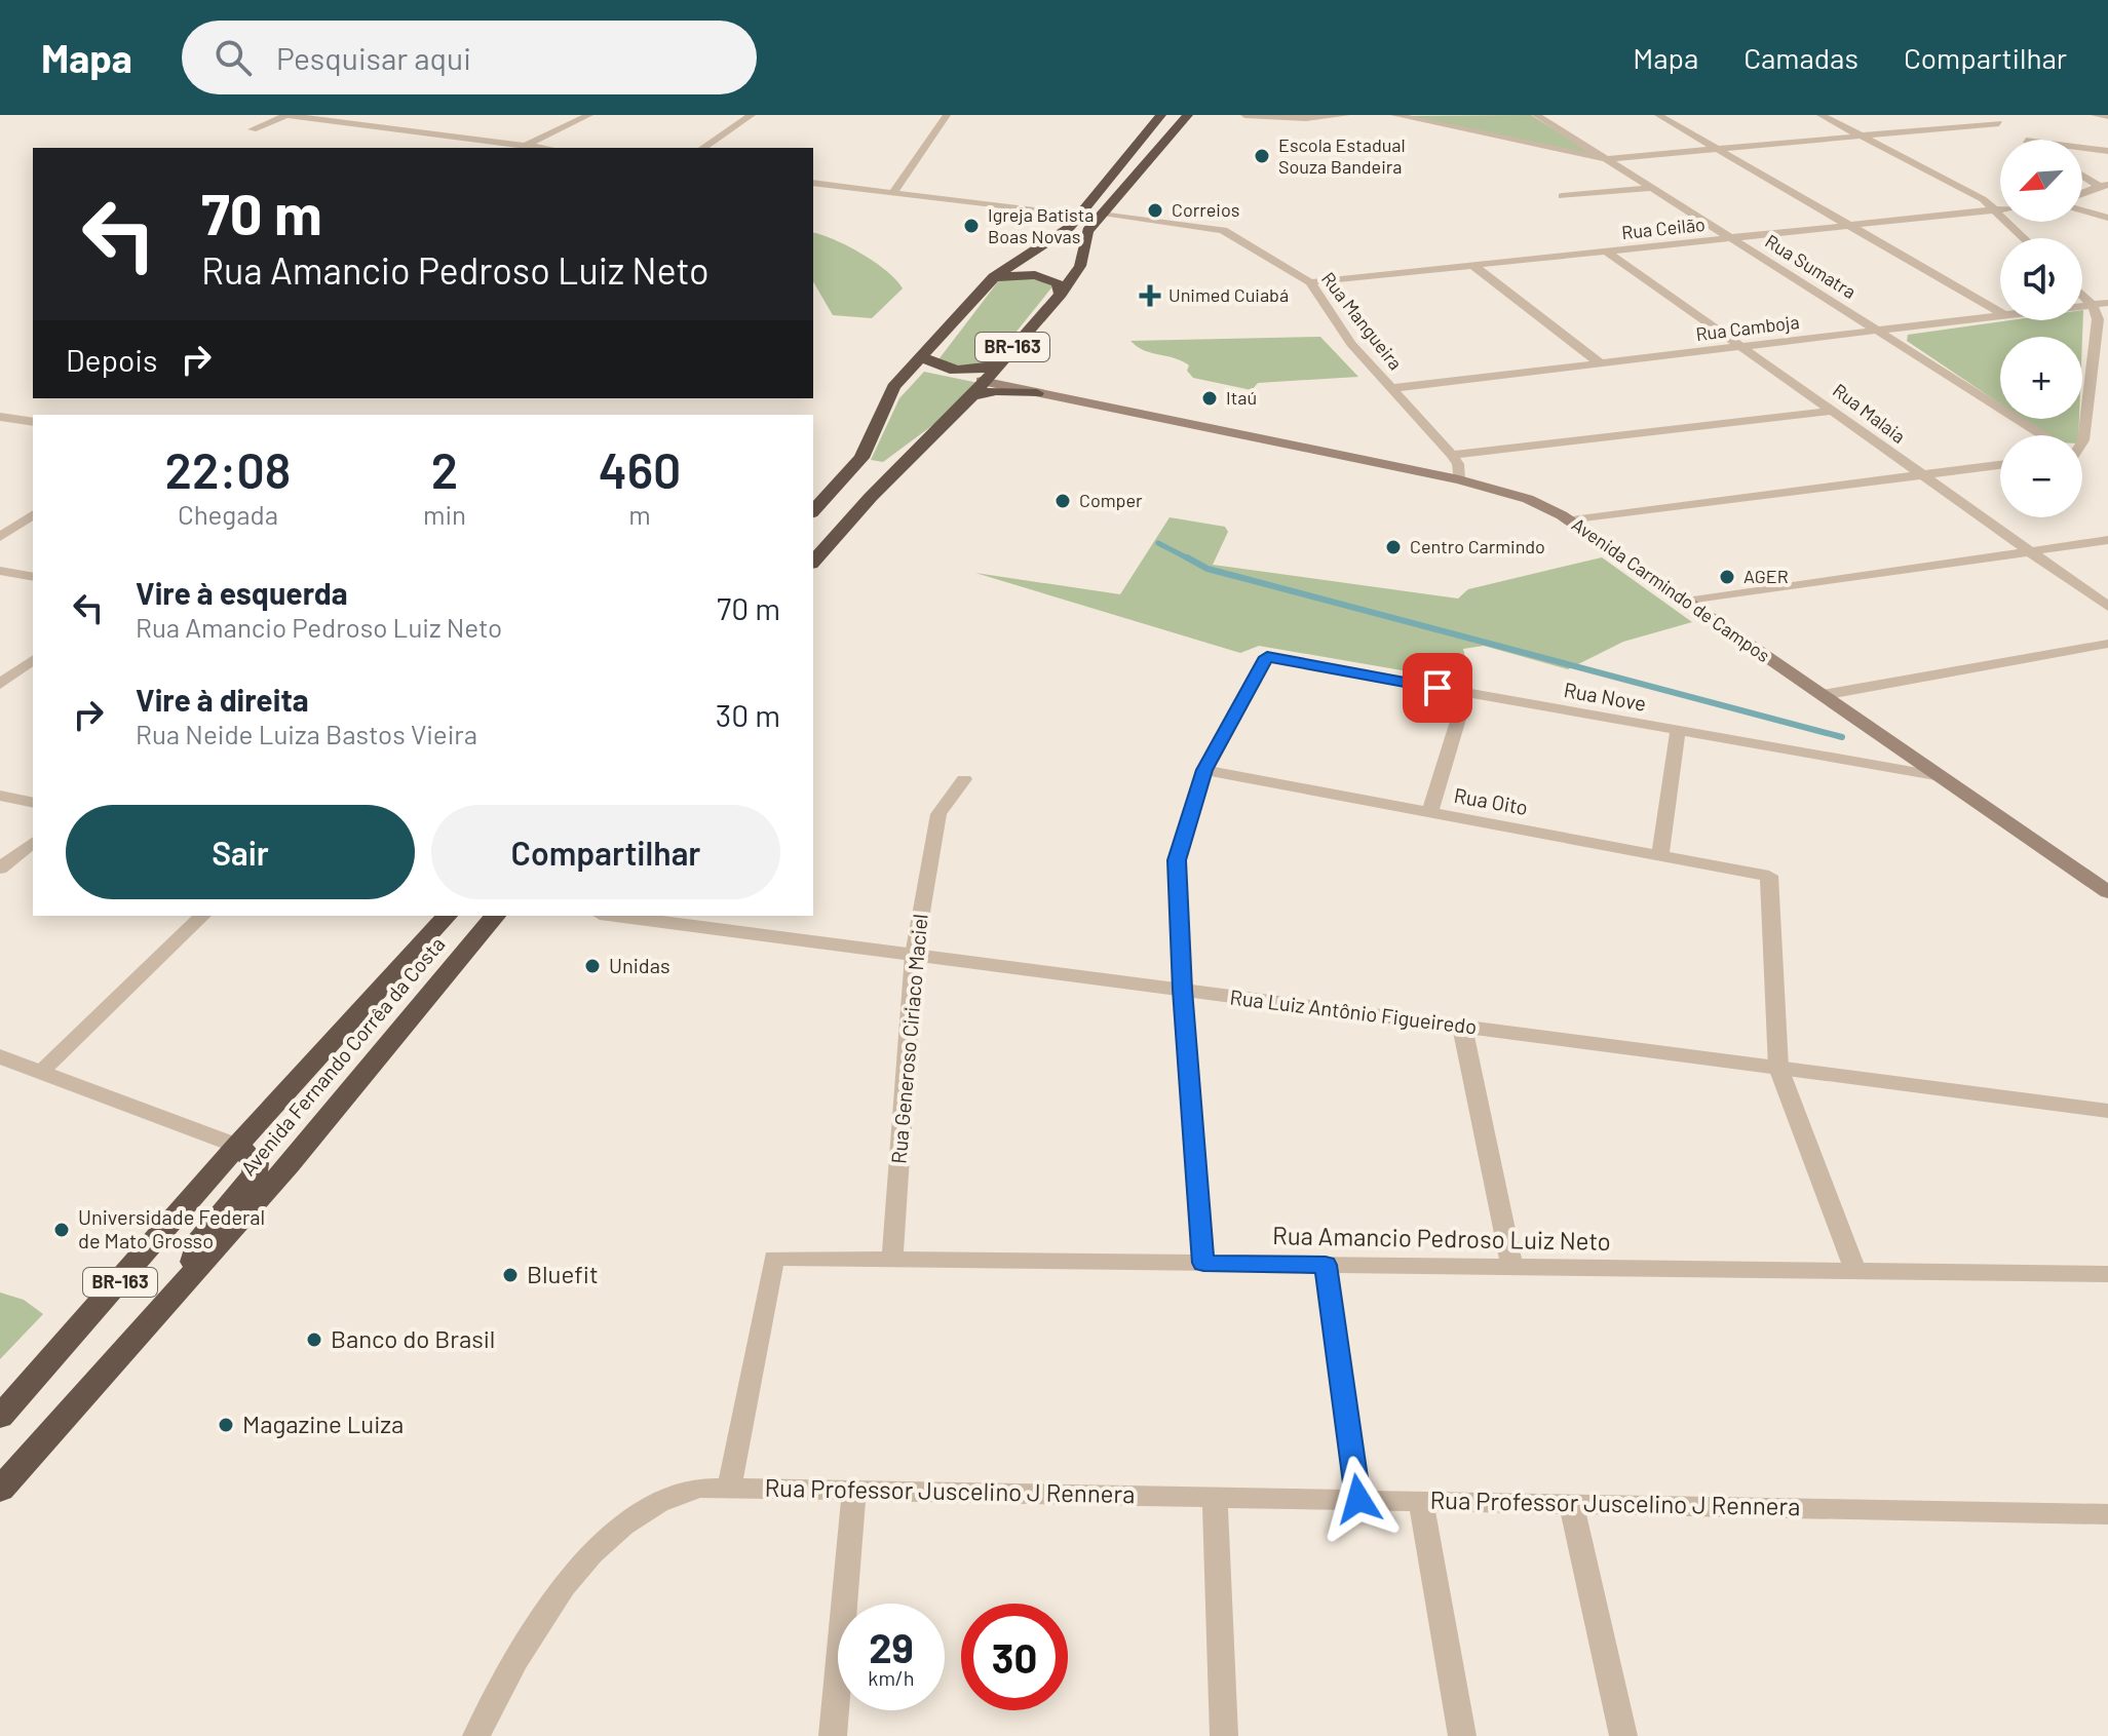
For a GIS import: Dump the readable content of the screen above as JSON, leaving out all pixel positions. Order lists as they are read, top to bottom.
{
  "streets": {
    "highway": ["BR-163", "Avenida Fernando Corrêa da Costa"],
    "main road": ["Avenida Carmindo de Campos"],
    "street": [
      "Rua Ceilão",
      "Rua Sumatra",
      "Rua Mangueira",
      "Rua Camboja",
      "Rua Malaia",
      "Rua Nove",
      "Rua Oito",
      "Rua Luiz Antônio Figueiredo",
      "Rua Generoso Ciriaco Maciel",
      "Rua Amancio Pedroso Luiz Neto",
      "Rua Professor Juscelino J Rennera"
    ]
  },
  "crossings": [
    ["Rua Ceilão", "Rua Sumatra"],
    ["Rua Ceilão", "Rua Mangueira"],
    ["Rua Ceilão", "Rua Malaia"],
    ["Rua Sumatra", "Rua Camboja"],
    ["Rua Mangueira", "Rua Camboja"],
    ["Rua Mangueira", "BR-163"],
    ["Rua Mangueira", "Avenida Carmindo de Campos"],
    ["Rua Camboja", "Rua Malaia"],
    ["BR-163", "Avenida Carmindo de Campos"],
    ["Avenida Carmindo de Campos", "Rua Nove"],
    ["Rua Nove", "Rua Oito"],
    ["Rua Oito", "Rua Luiz Antônio Figueiredo"],
    ["Rua Luiz Antônio Figueiredo", "Rua Generoso Ciriaco Maciel"],
    ["Rua Generoso Ciriaco Maciel", "Rua Amancio Pedroso Luiz Neto"],
    ["Rua Amancio Pedroso Luiz Neto", "Rua Professor Juscelino J Rennera"]
  ],
  "places": {
    "other": [
      "Escola Estadual Souza Bandeira",
      "Correios",
      "Igreja Batista Boas Novas",
      "Itaú",
      "Comper",
      "Centro Carmindo",
      "AGER",
      "Unidas",
      "Universidade Federal de Mato Grosso",
      "Bluefit",
      "Banco do Brasil",
      "Magazine Luiza"
    ],
    "health": ["Unimed Cuiabá"]
  },
  "north": "bottom left",
  "page": {
    "header": "Mapa",
    "search": "Pesquisar aqui",
    "nav": ["Mapa", "Camadas", "Compartilhar"],
    "map_buttons": ["+", "−"],
    "turn": ["70 m", "Rua Amancio Pedroso Luiz Neto"],
    "then": "Depois",
    "eta": [
      "22:08",
      "Chegada",
      "2",
      "min",
      "460",
      "m"
    ],
    "list": [
      {
        "name": "Vire à esquerda",
        "note": "Rua Amancio Pedroso Luiz Neto",
        "value": "70 m"
      },
      {
        "name": "Vire à direita",
        "note": "Rua Neide Luiza Bastos Vieira",
        "value": "30 m"
      }
    ],
    "buttons": ["Sair", "Compartilhar"],
    "speed": "29 km/h",
    "limit": "30"
  }
}
